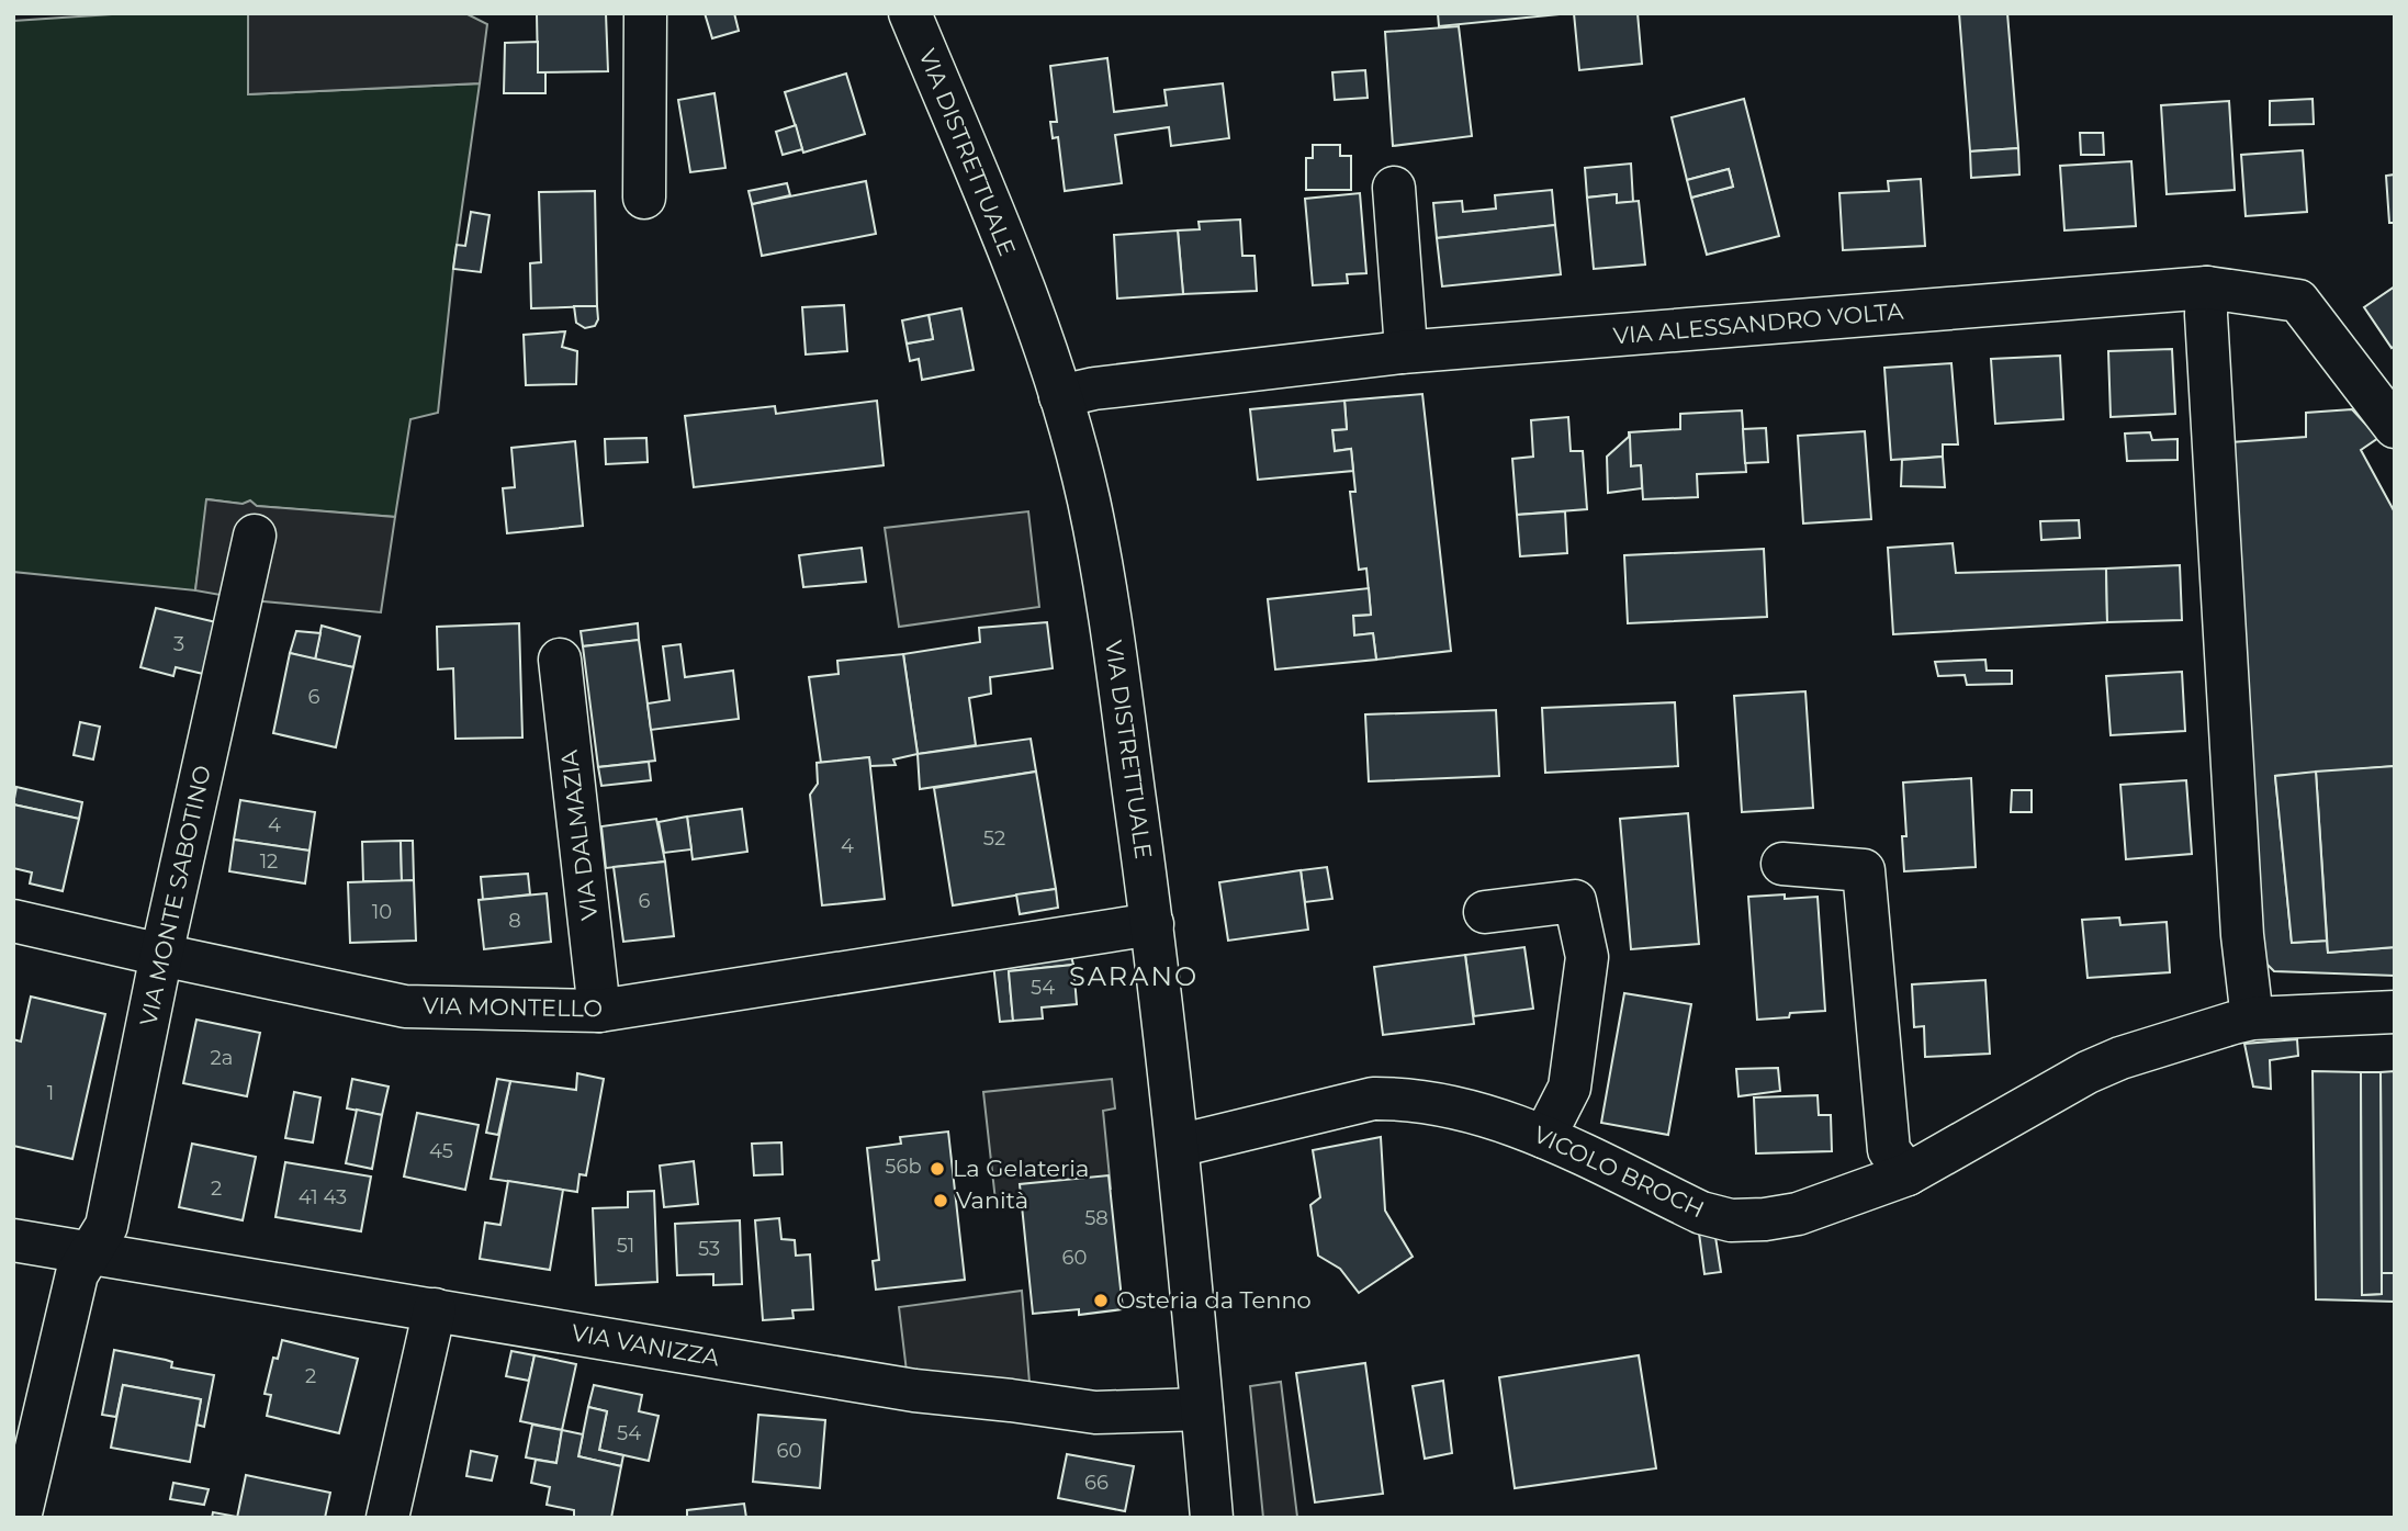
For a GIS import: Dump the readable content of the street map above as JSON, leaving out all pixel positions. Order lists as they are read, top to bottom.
{
  "streets": {
    "street": [
      "VIA DISTRETTUALE",
      "VIA ALESSANDRO VOLTA",
      "VIA DALMAZIA",
      "VIA MONTE SABOTINO",
      "VIA MONTELLO",
      "VICOLO BROCH",
      "VIA VANIZZA"
    ]
  },
  "crossings": [
    ["VIA DISTRETTUALE", "VIA ALESSANDRO VOLTA"],
    ["VIA DISTRETTUALE", "VIA MONTELLO"],
    ["VIA DISTRETTUALE", "VICOLO BROCH"],
    ["VIA DISTRETTUALE", "VIA VANIZZA"],
    ["VIA DALMAZIA", "VIA MONTELLO"],
    ["VIA MONTE SABOTINO", "VIA MONTELLO"],
    ["VIA MONTE SABOTINO", "VIA VANIZZA"]
  ],
  "districts": ["SARANO"],
  "places": ["La Gelateria", "Vanità", "Osteria da Tenno"],
  "house_numbers": [
    "3",
    "6",
    "4",
    "52",
    "4",
    "12",
    "6",
    "10",
    "8",
    "54",
    "2a",
    "1",
    "45",
    "56b",
    "2",
    "41 43",
    "58",
    "51",
    "53",
    "60",
    "2",
    "54",
    "60",
    "66"
  ]
}
